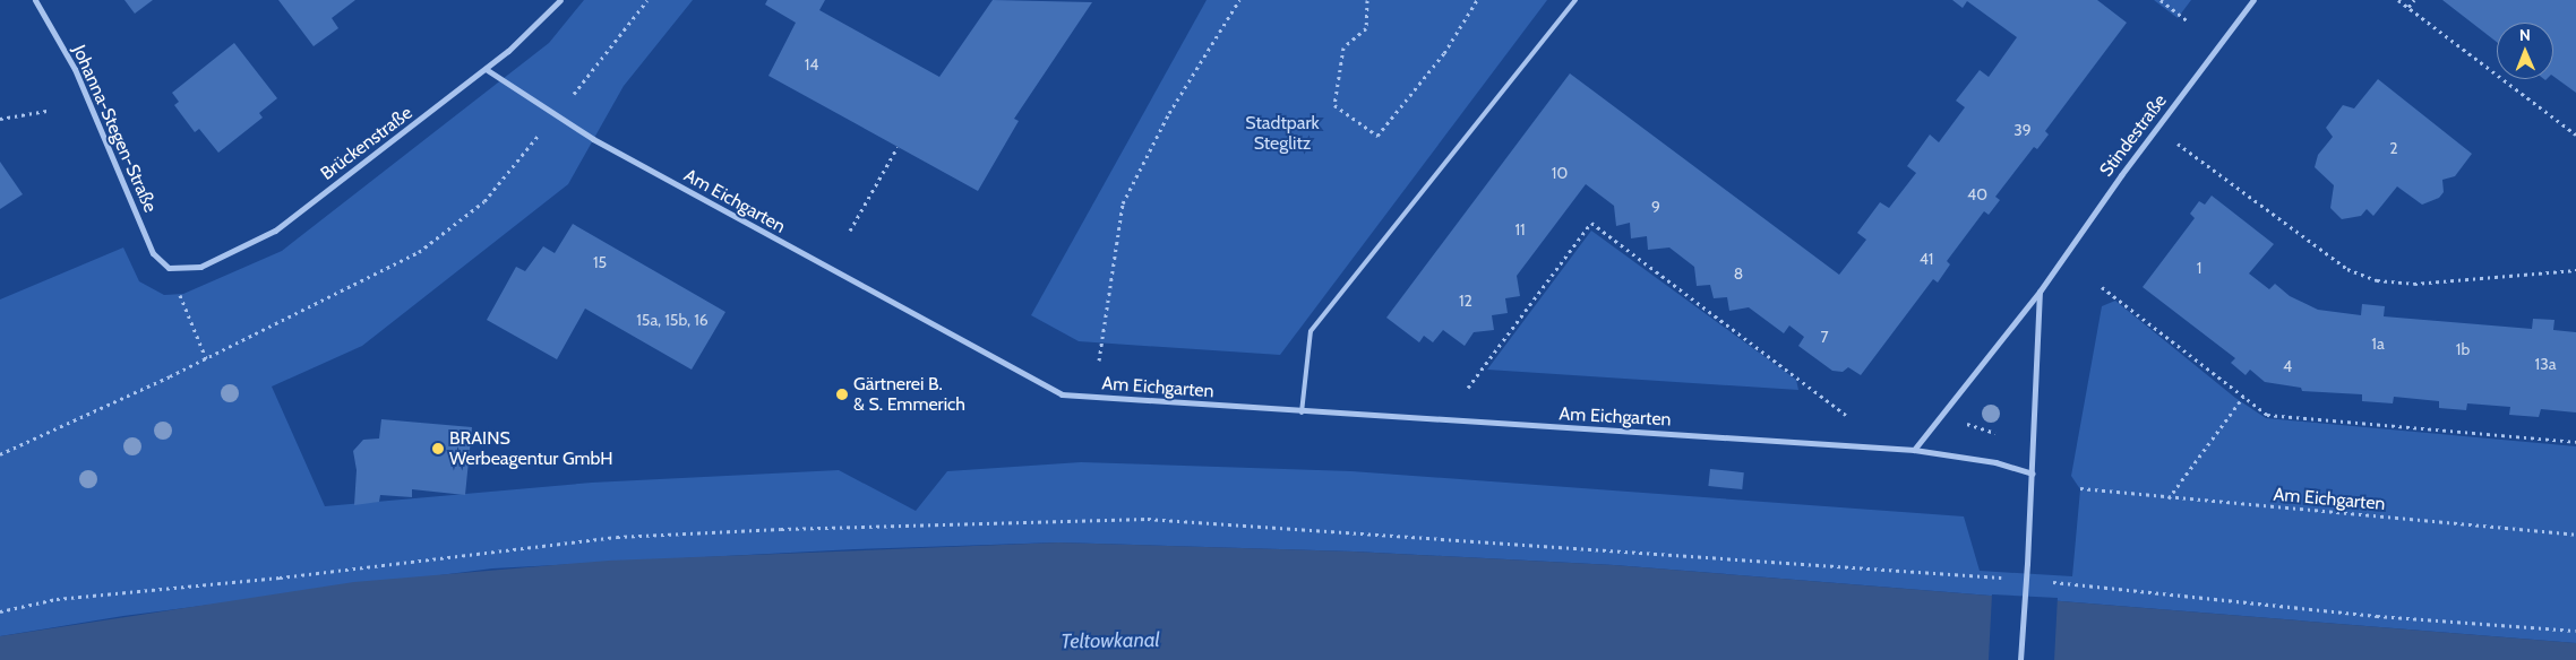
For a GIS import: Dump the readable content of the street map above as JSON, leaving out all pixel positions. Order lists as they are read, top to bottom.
{
  "streets": {
    "street": [
      "Johanna-Stegen-Straße",
      "Stindestraße",
      "Brückenstraße",
      "Am Eichgarten"
    ]
  },
  "crossings": [
    ["Johanna-Stegen-Straße", "Brückenstraße"],
    ["Stindestraße", "Am Eichgarten"],
    ["Brückenstraße", "Am Eichgarten"]
  ],
  "water": ["Teltowkanal"],
  "parks": ["Stadtpark Steglitz"],
  "places": ["Gärtnerei B. & S. Emmerich", "BRAINS Werbeagentur GmbH"],
  "house_numbers": [
    "14",
    "39",
    "2",
    "10",
    "40",
    "9",
    "11",
    "41",
    "15",
    "1",
    "8",
    "12",
    "15a, 15b, 16",
    "7",
    "1a",
    "1b",
    "13a",
    "4"
  ],
  "north": "top"
}
